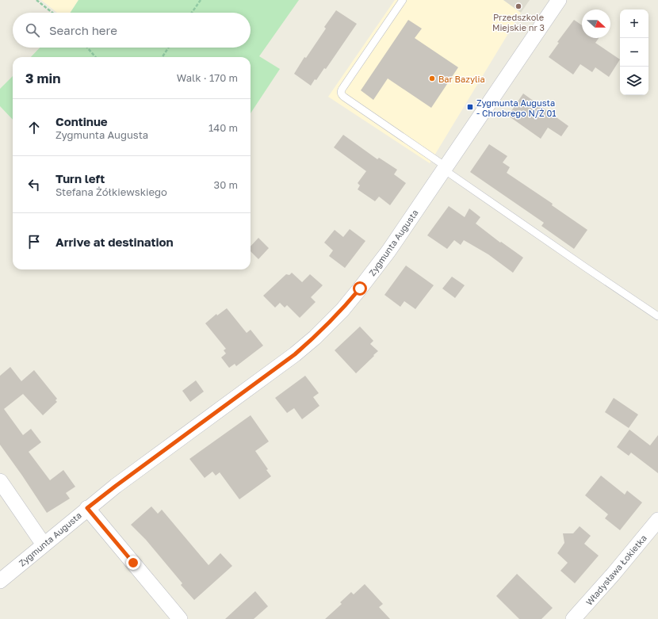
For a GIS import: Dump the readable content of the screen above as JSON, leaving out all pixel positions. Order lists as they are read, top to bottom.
{
  "streets": {
    "street": ["Zygmunta Augusta", "Władysława Łokietka"]
  },
  "places": {
    "other": ["Przedszkole Miejskie nr 3", "Bar Bazylia"],
    "transit": ["Zygmunta Augusta - Chrobrego N/Ż 01"]
  },
  "north": "right",
  "page": {
    "map_buttons": ["+", "−"],
    "search": "Search here",
    "heading": ["3 min", "Walk · 170 m"],
    "list": [
      ["Continue", "Zygmunta Augusta", "140 m"],
      ["Turn left", "Stefana Żółkiewskiego", "30 m"],
      "Arrive at destination"
    ]
  }
}
